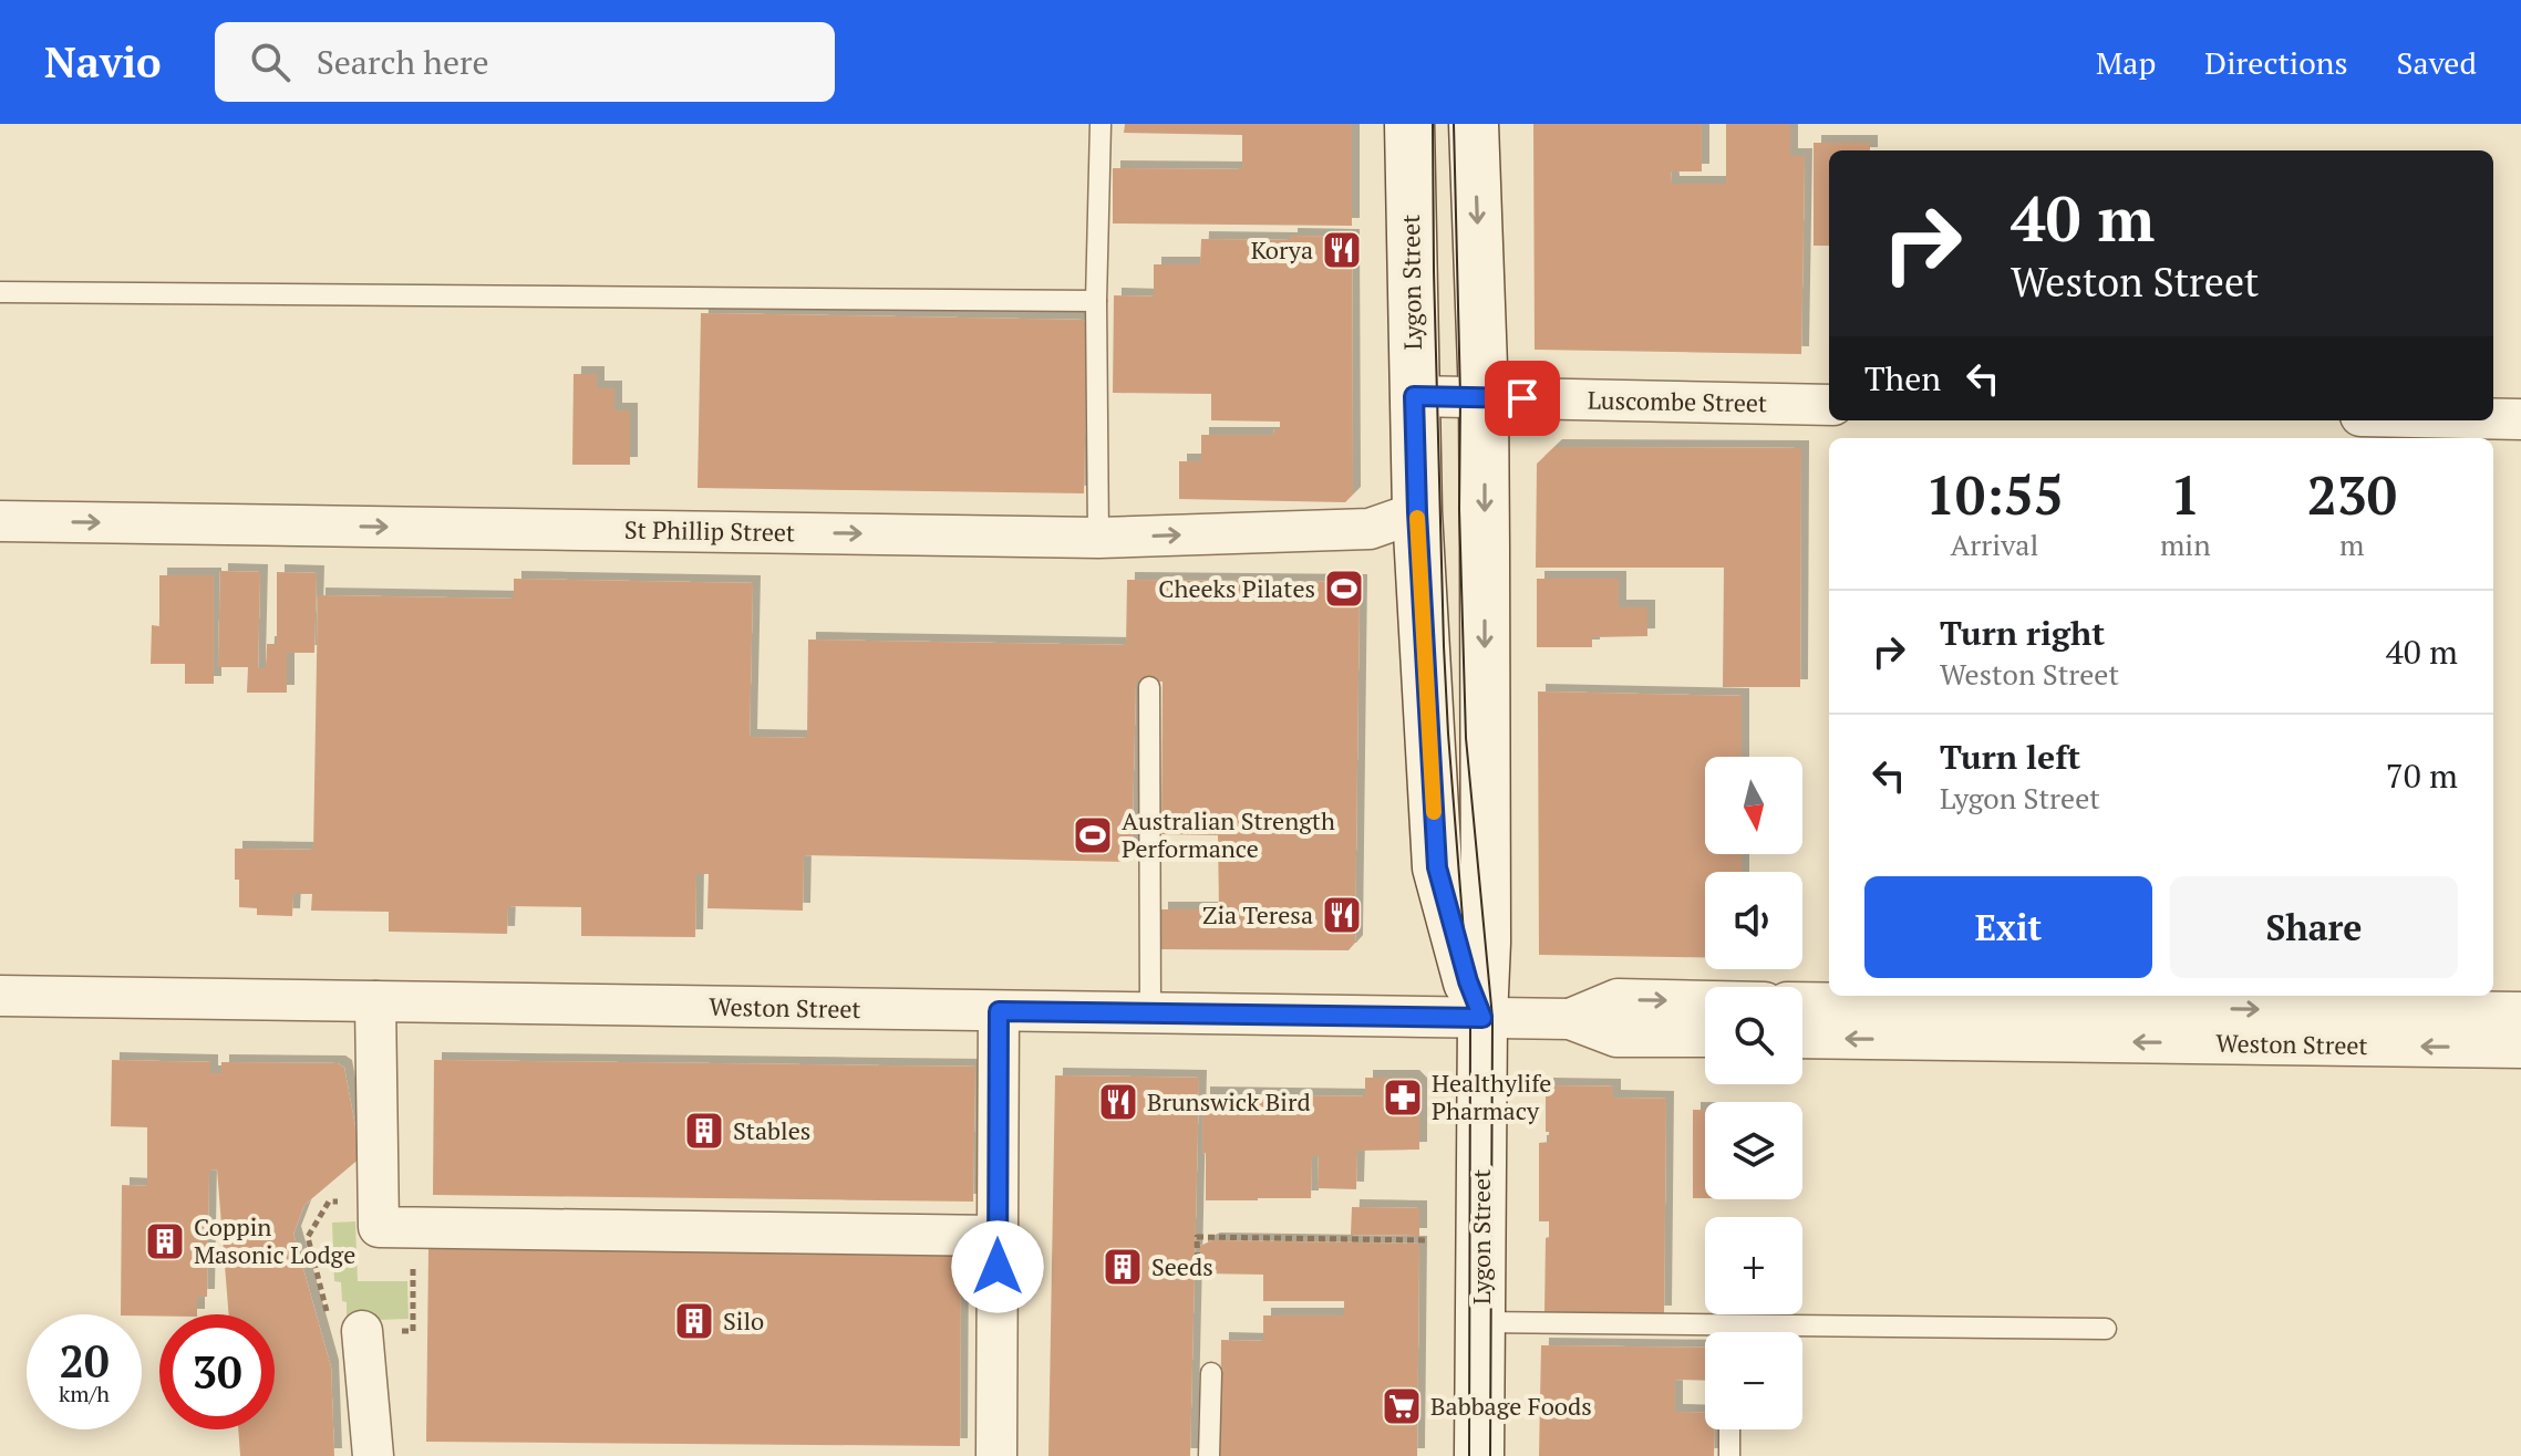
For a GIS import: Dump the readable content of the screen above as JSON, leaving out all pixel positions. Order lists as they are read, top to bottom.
{
  "streets": {
    "street": [
      "Lygon Street",
      "Luscombe Street",
      "St Phillip Street",
      "Weston Street"
    ]
  },
  "crossings": [
    ["Lygon Street", "Luscombe Street"],
    ["Lygon Street", "St Phillip Street"],
    ["Lygon Street", "Weston Street"]
  ],
  "one_way": ["St Phillip Street"],
  "places": {
    "restaurant": ["Korya", "Zia Teresa", "Brunswick Bird"],
    "sports": ["Cheeks Pilates", "Australian Strength Performance"],
    "pharmacy": ["Healthylife Pharmacy"],
    "building": [
      "Stables",
      "Coppin Masonic Lodge",
      "Seeds",
      "Silo"
    ],
    "supermarket": ["Babbage Foods"]
  },
  "north": "bottom",
  "page": {
    "header": "Navio",
    "search": "Search here",
    "nav": ["Map", "Directions", "Saved"],
    "turn": ["40 m", "Weston Street"],
    "then": "Then",
    "eta": [
      "10:55",
      "Arrival",
      "1",
      "min",
      "230",
      "m"
    ],
    "list": [
      {
        "name": "Turn right",
        "note": "Weston Street",
        "value": "40 m"
      },
      {
        "name": "Turn left",
        "note": "Lygon Street",
        "value": "70 m"
      }
    ],
    "map_buttons": ["+", "−"],
    "buttons": ["Exit", "Share"],
    "speed": "20 km/h",
    "limit": "30"
  }
}
